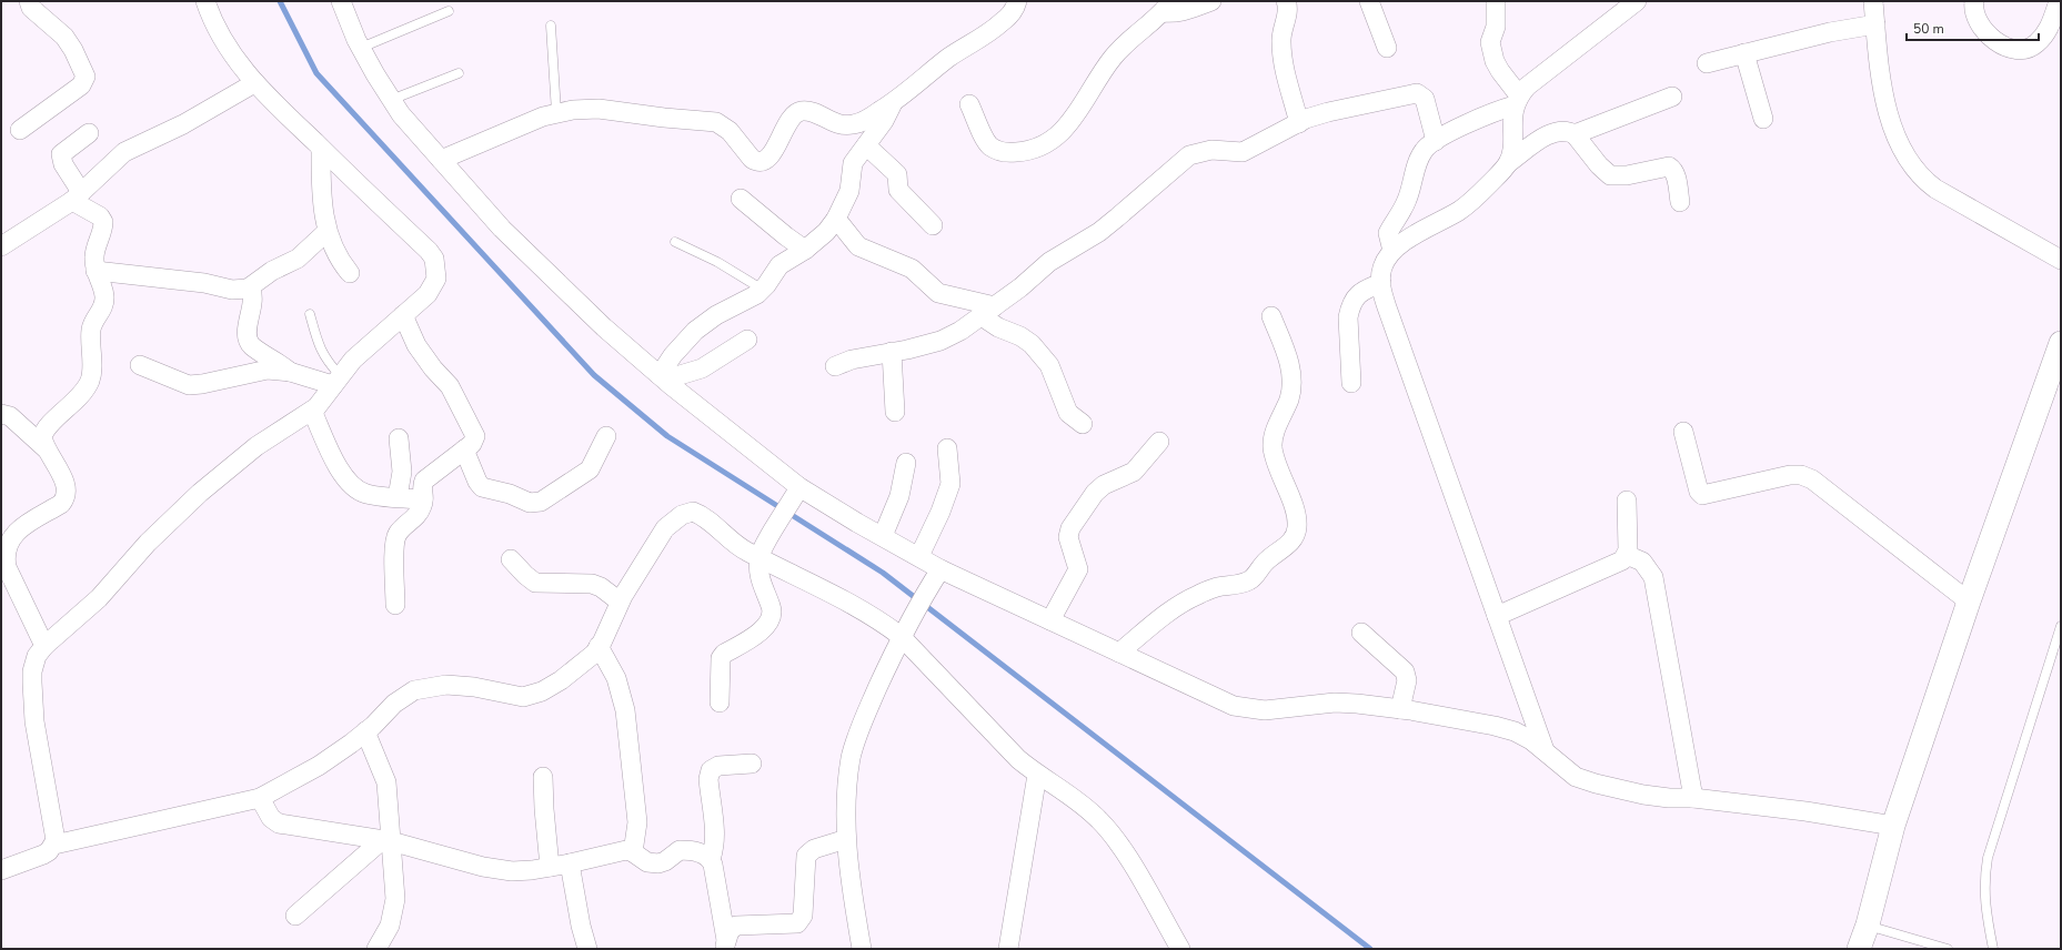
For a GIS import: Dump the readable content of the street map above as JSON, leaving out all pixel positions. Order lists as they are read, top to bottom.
{
  "scale_bar": "50 m"
}
